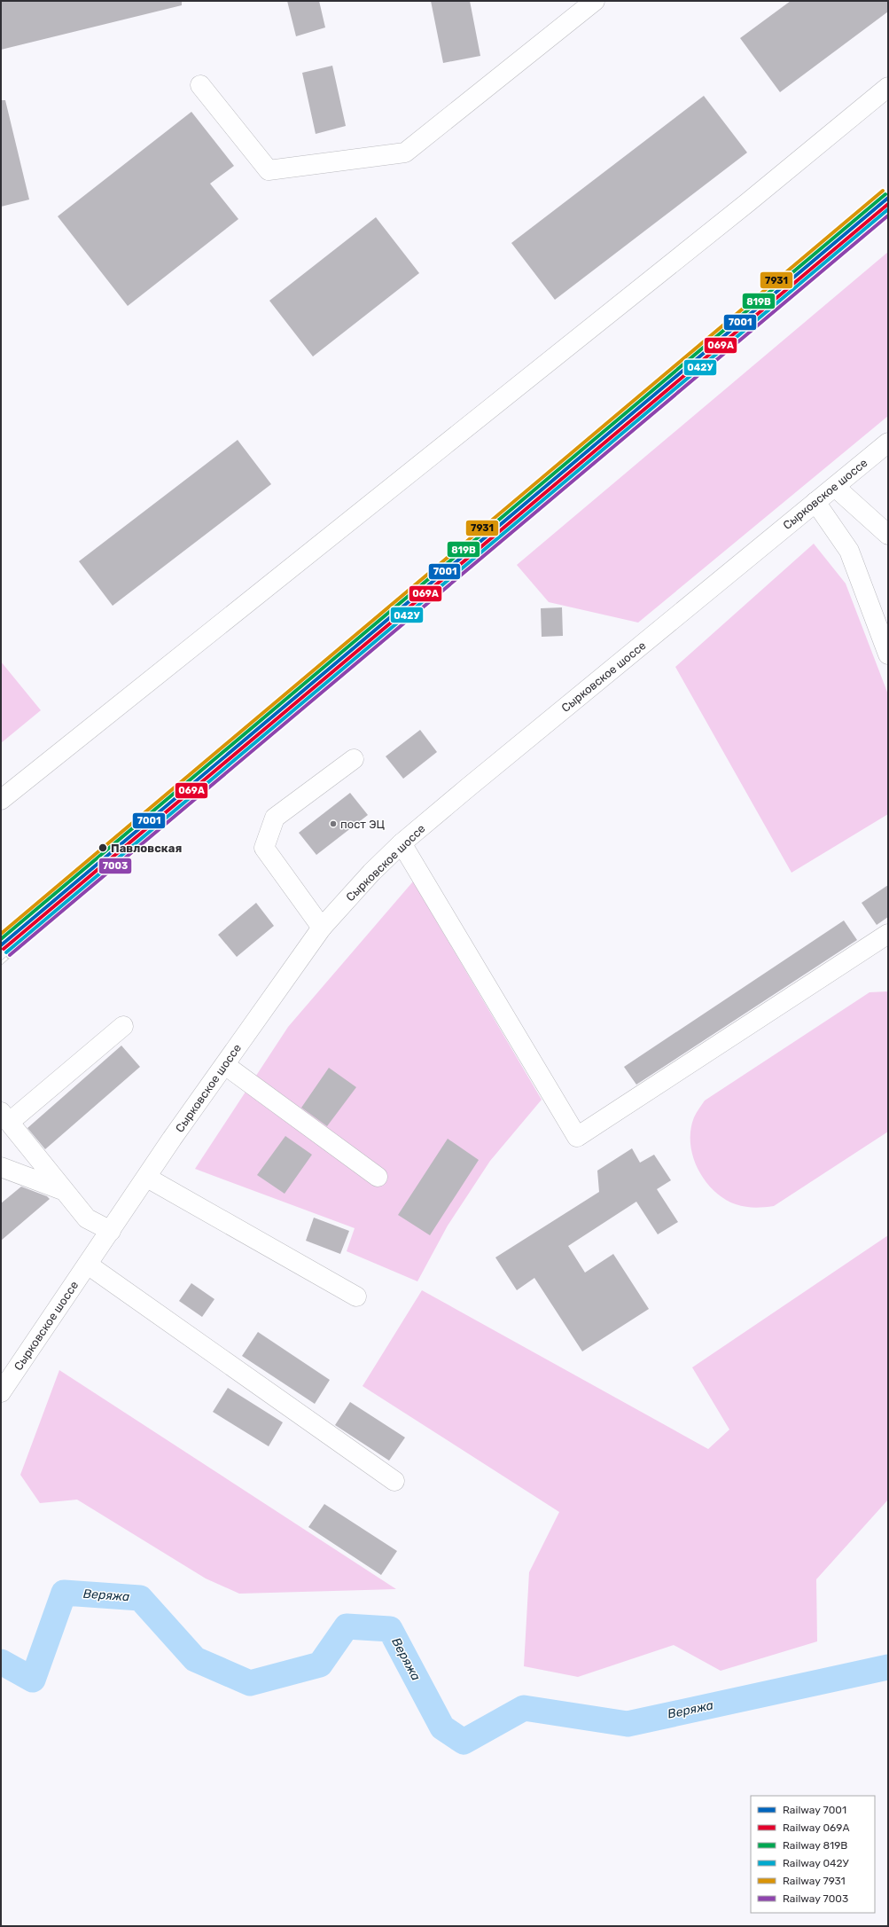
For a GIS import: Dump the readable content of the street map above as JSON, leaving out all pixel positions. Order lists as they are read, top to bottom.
{
  "streets": {
    "main road": ["Сырковское шоссе"]
  },
  "water": ["Веряжа"],
  "places": ["пост ЭЦ", "Павловская"],
  "lines": [
    "rail line 7931",
    "rail line 819В",
    "rail line 7001",
    "rail line 069А",
    "rail line 042У",
    "rail line 7003"
  ],
  "legend": [
    "Railway 7001",
    "Railway 069А",
    "Railway 819В",
    "Railway 042У",
    "Railway 7931",
    "Railway 7003"
  ]
}
